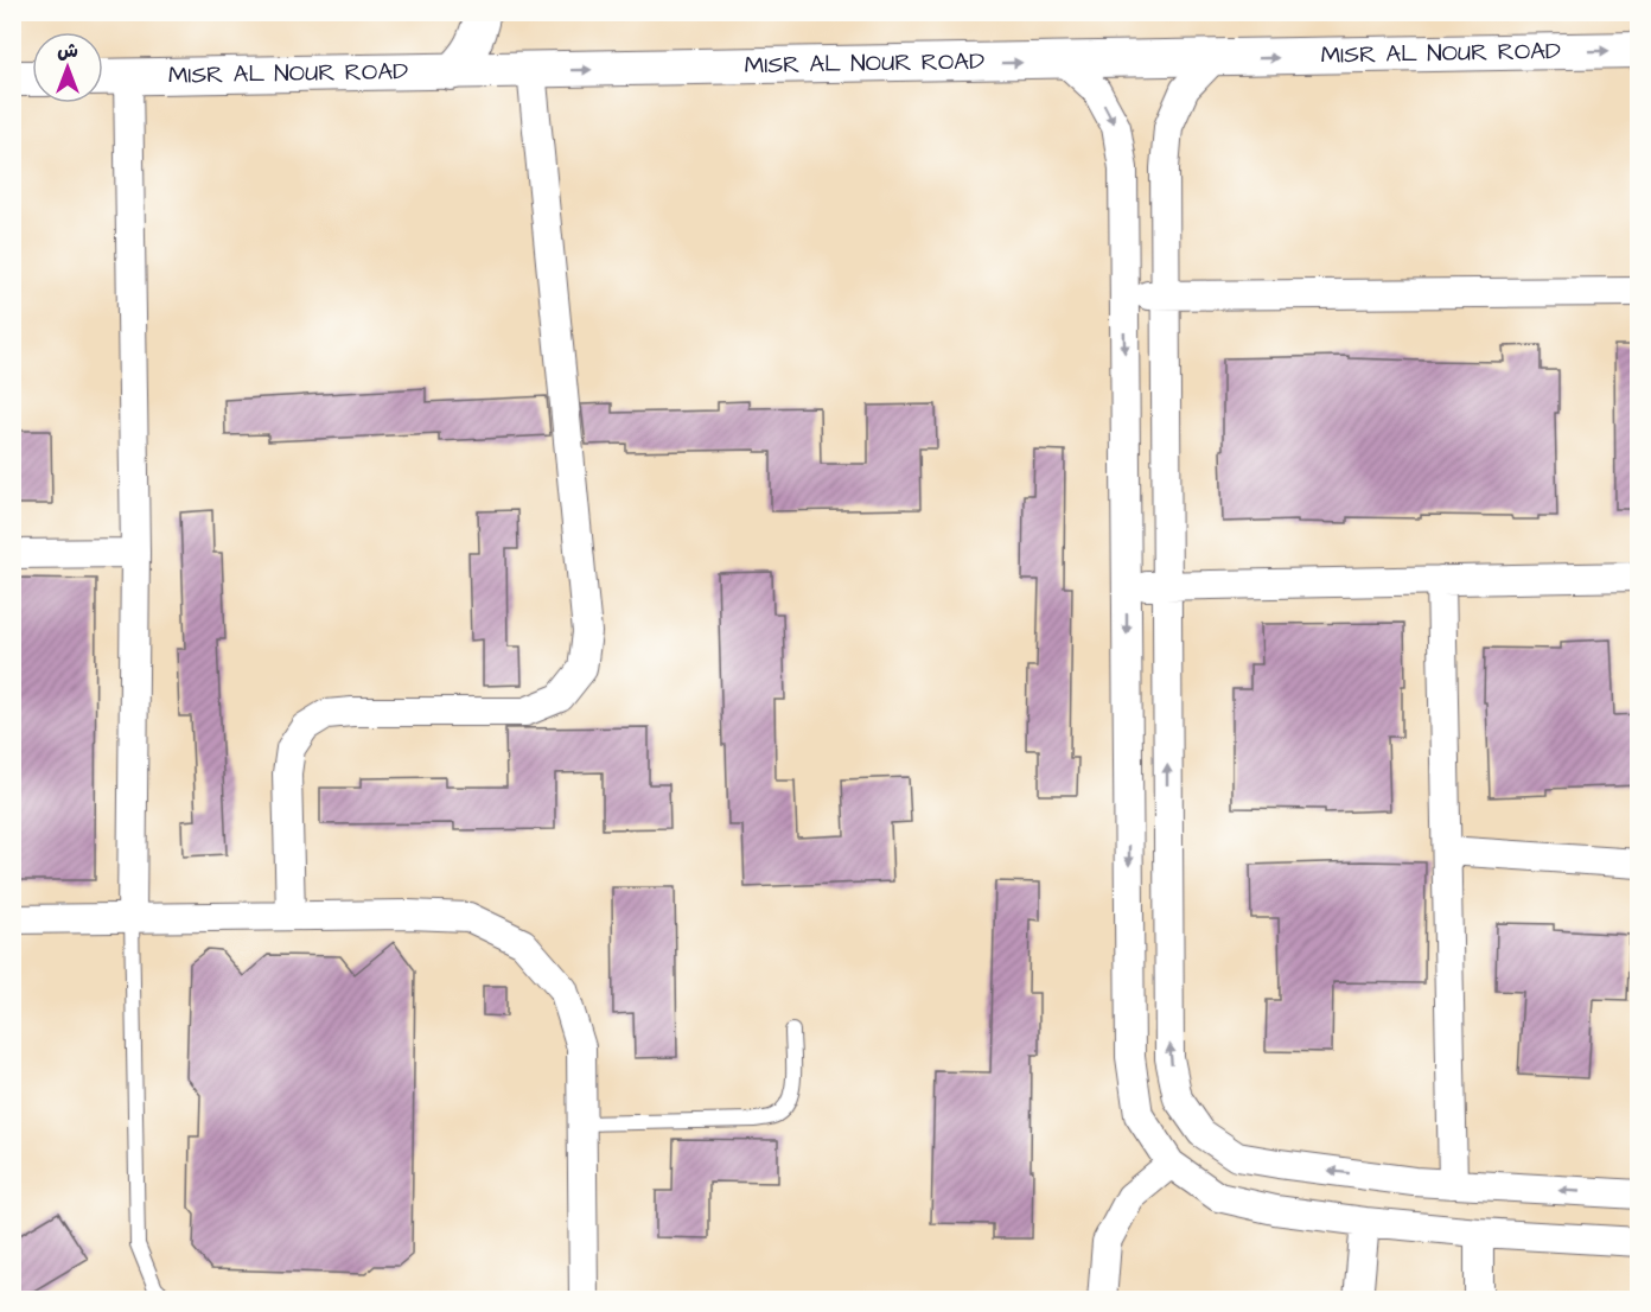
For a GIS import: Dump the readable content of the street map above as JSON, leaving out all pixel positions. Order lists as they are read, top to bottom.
{
  "streets": {
    "street": ["MISR AL NOUR ROAD"]
  },
  "north": "top"
}
